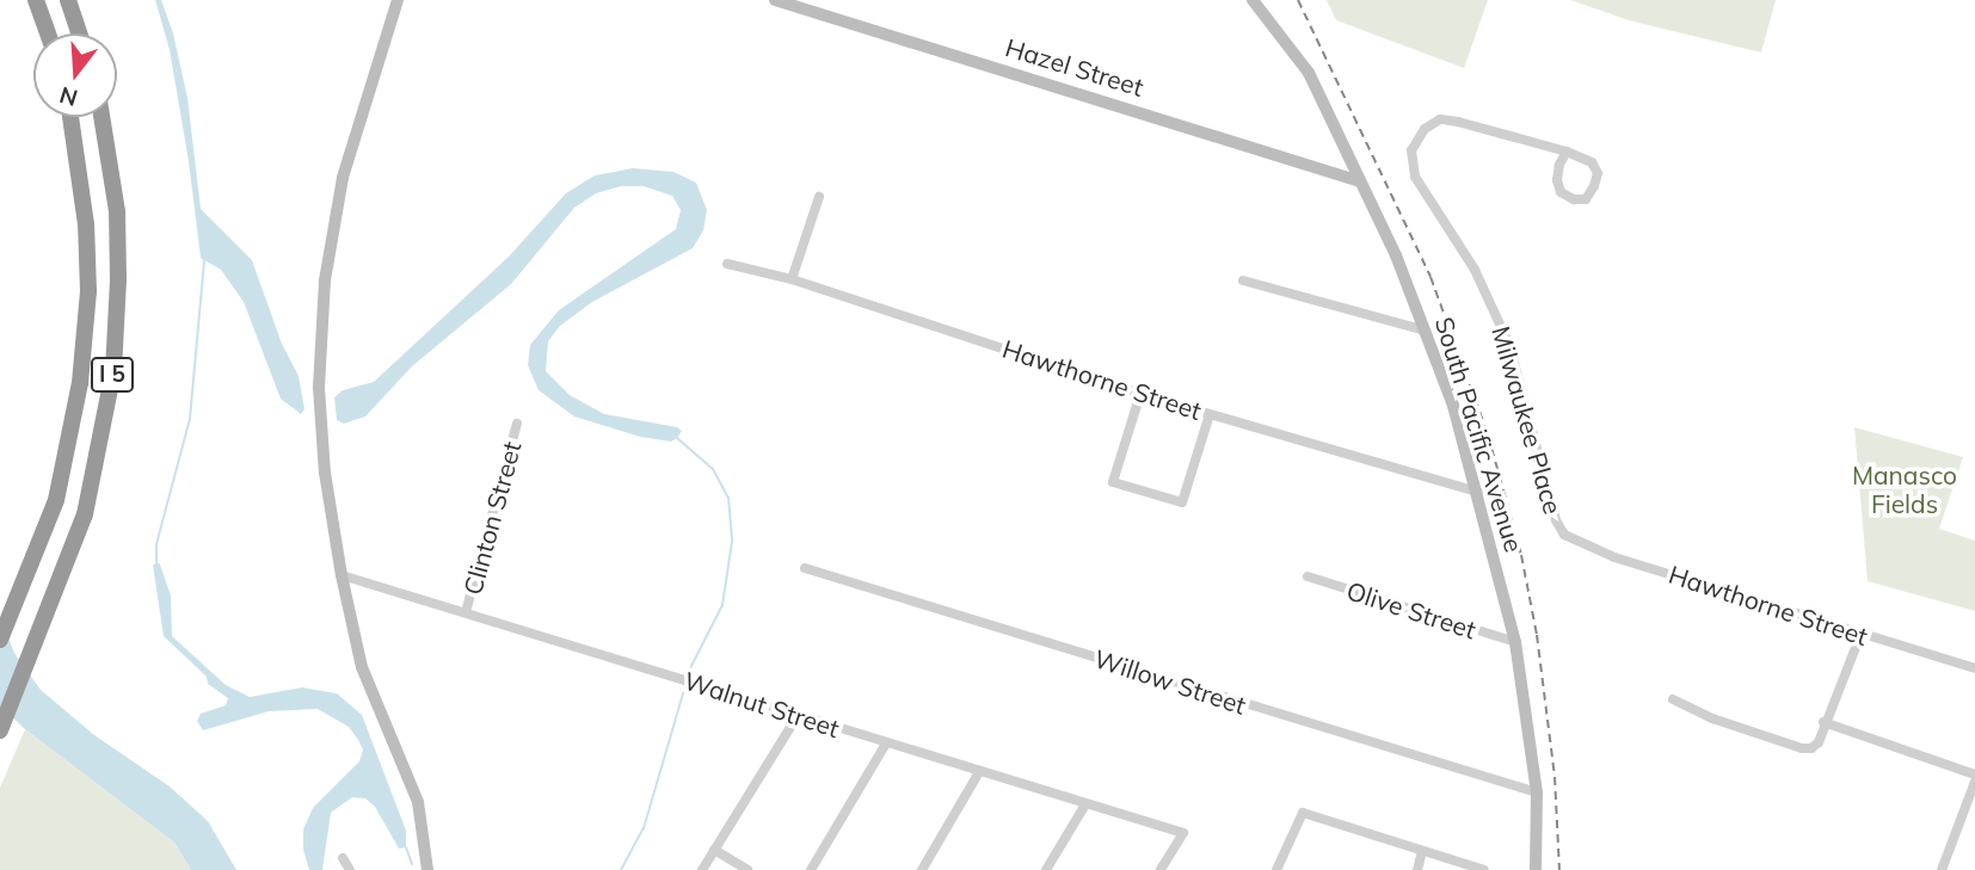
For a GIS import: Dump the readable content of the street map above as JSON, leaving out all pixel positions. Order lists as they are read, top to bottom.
{
  "streets": {
    "highway": ["I 5"],
    "street": [
      "Hazel Street",
      "Hawthorne Street",
      "Milwaukee Place",
      "South Pacific Avenue",
      "Clinton Street",
      "Olive Street",
      "Willow Street",
      "Walnut Street"
    ]
  },
  "crossings": [
    ["Hazel Street", "South Pacific Avenue"],
    ["Hawthorne Street", "Milwaukee Place"],
    ["Hawthorne Street", "South Pacific Avenue"],
    ["South Pacific Avenue", "Olive Street"],
    ["South Pacific Avenue", "Willow Street"],
    ["Clinton Street", "Walnut Street"]
  ],
  "parks": ["Manasco Fields"],
  "north": "bottom"
}
